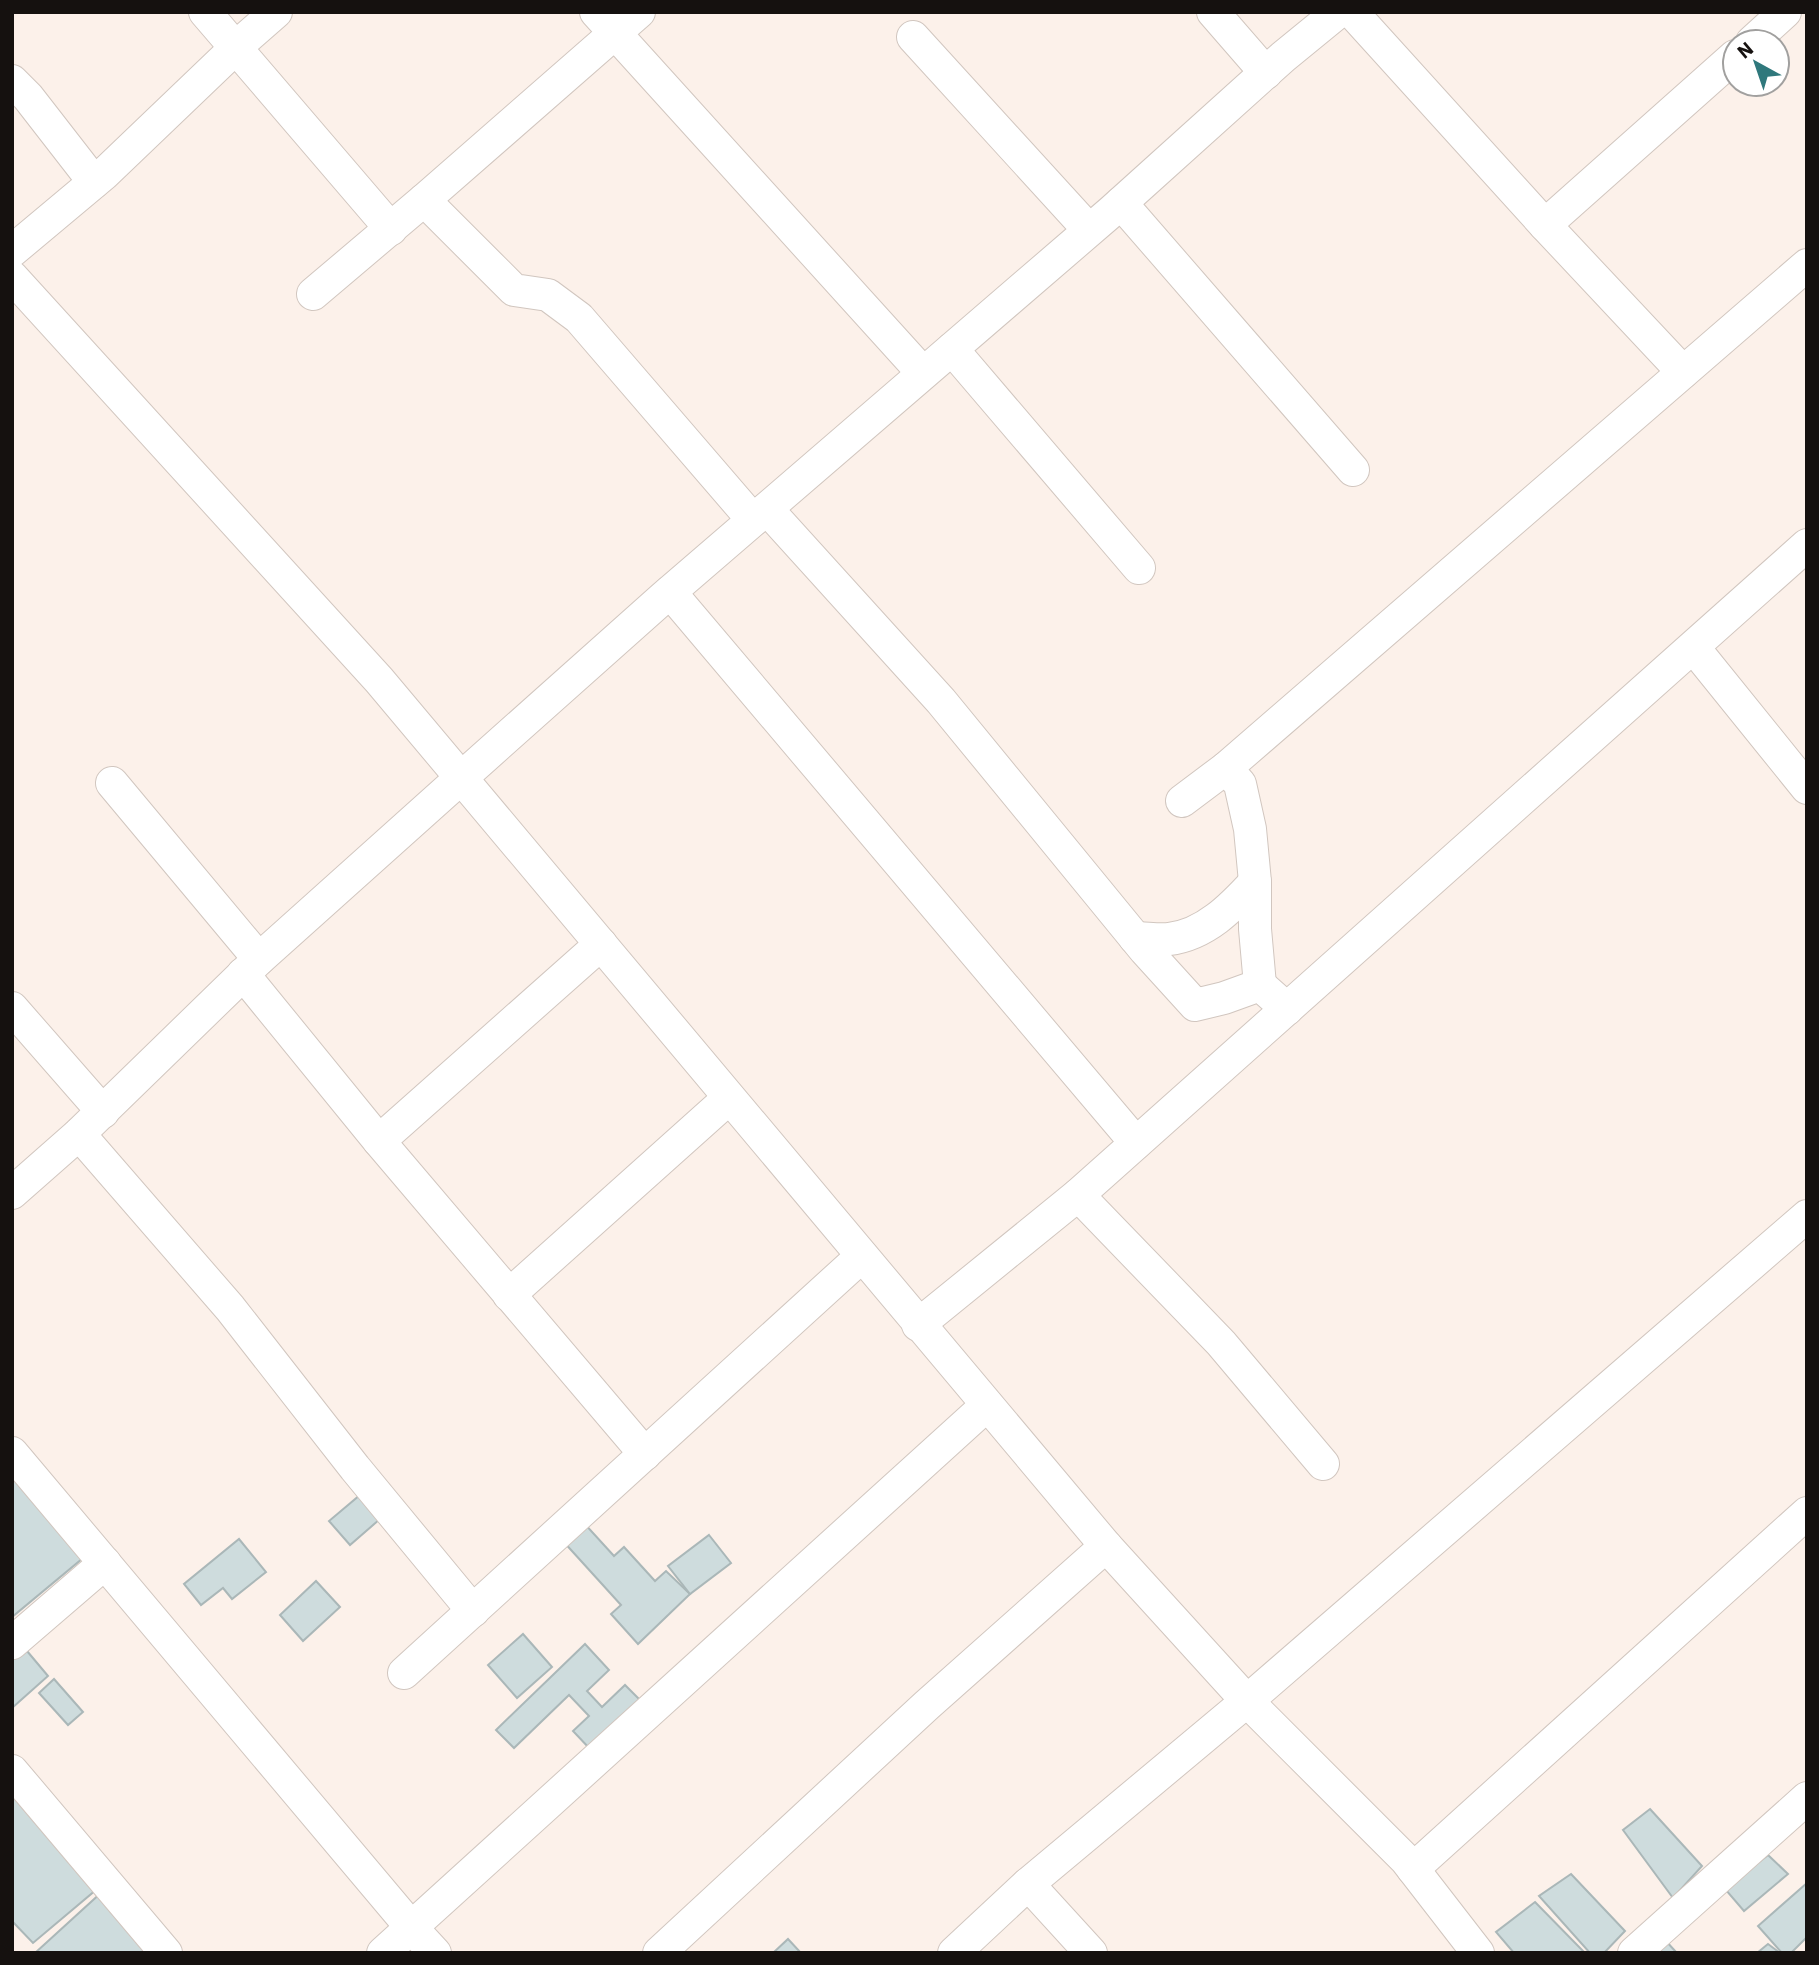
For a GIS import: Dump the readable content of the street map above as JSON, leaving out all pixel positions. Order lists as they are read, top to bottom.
{
  "north": "top left"
}
